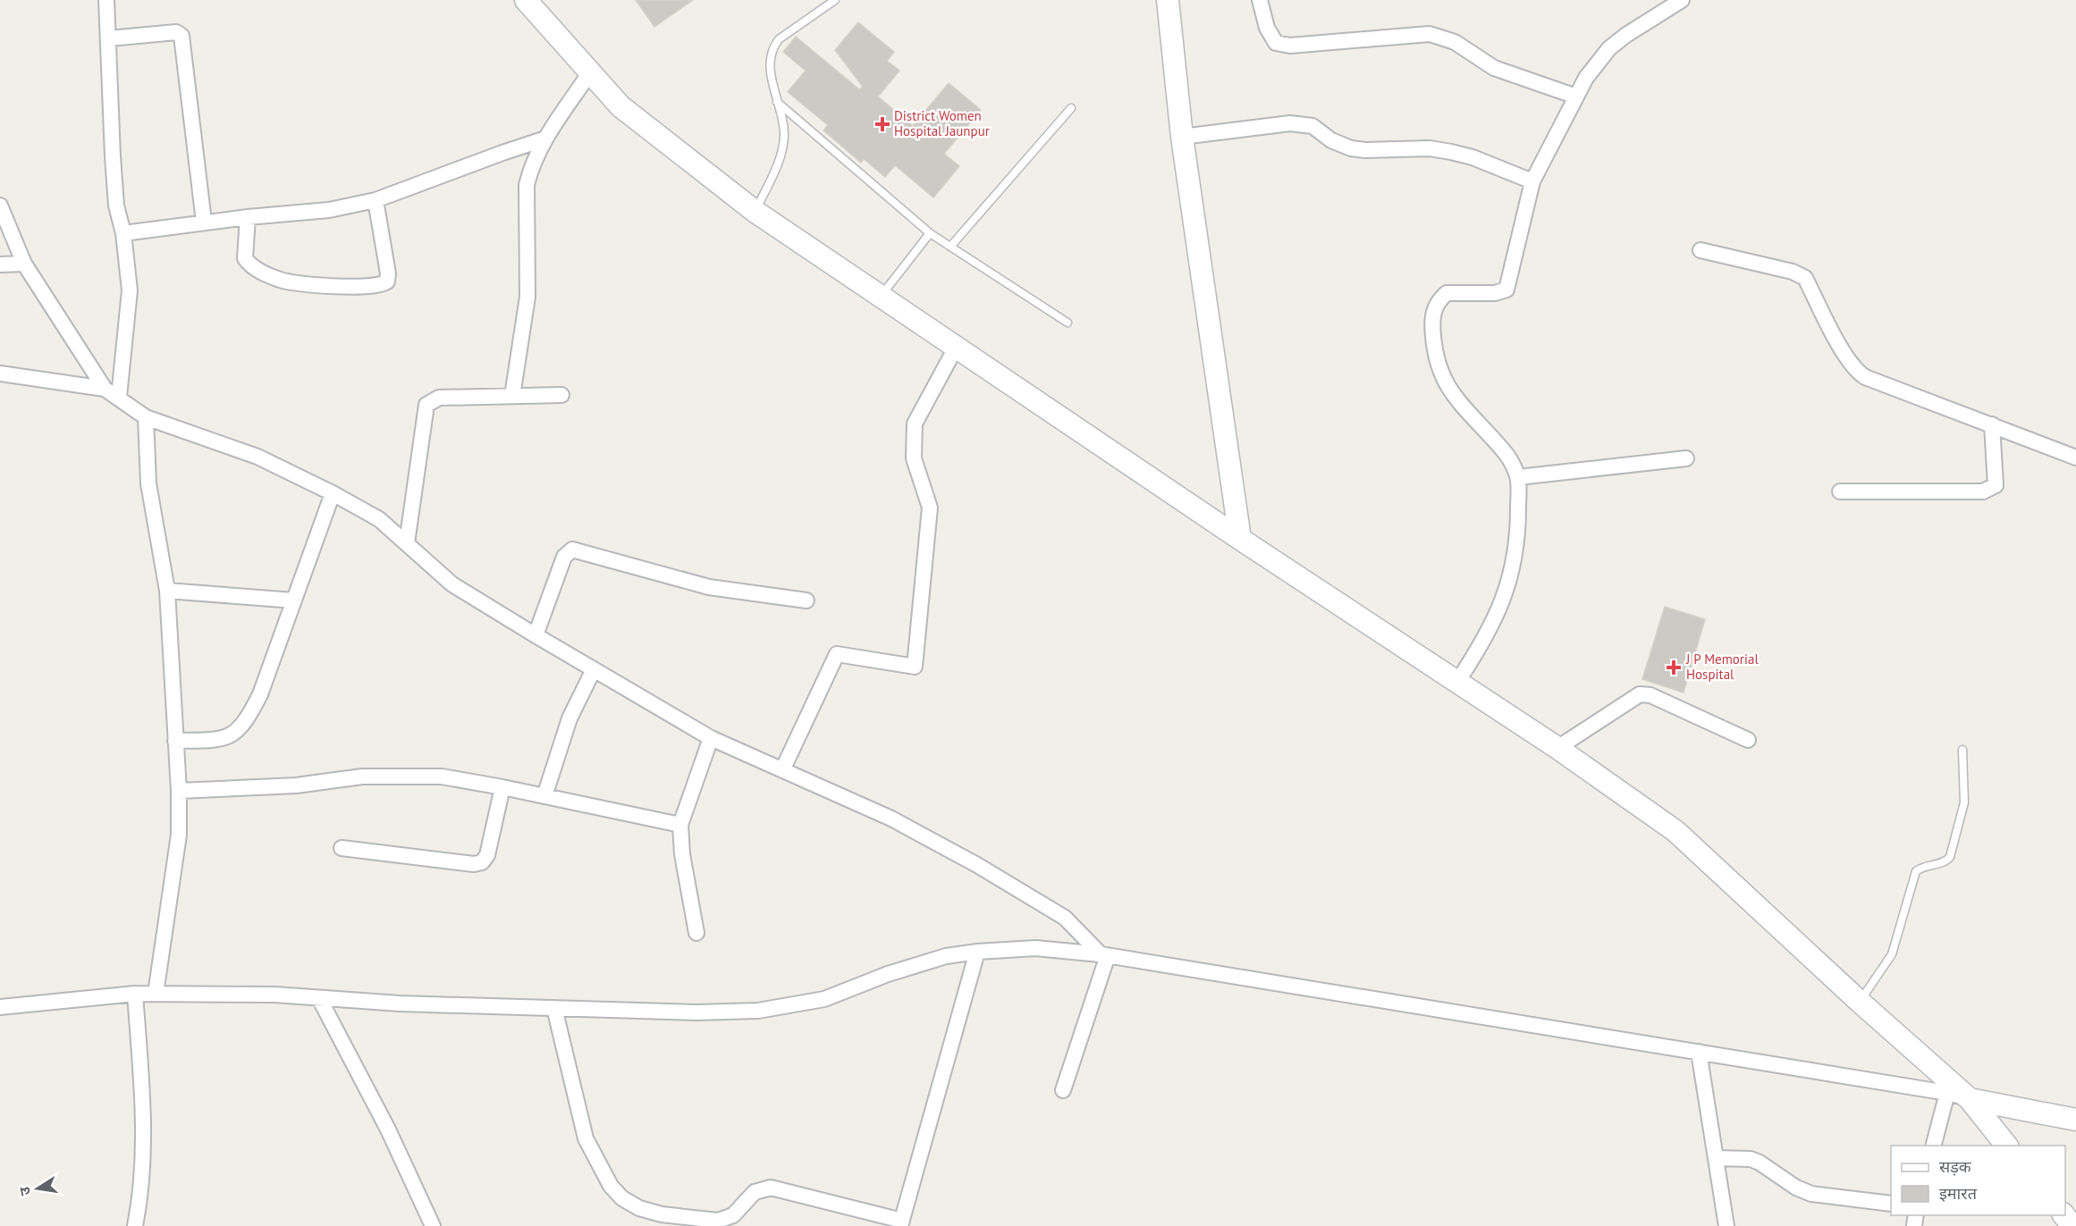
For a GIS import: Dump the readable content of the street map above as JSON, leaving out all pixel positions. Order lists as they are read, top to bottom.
{
  "places": {
    "health": ["District Women Hospital Jaunpur", "J P Memorial Hospital"]
  },
  "legend": ["सड़क", "इमारत"],
  "north": "left"
}
